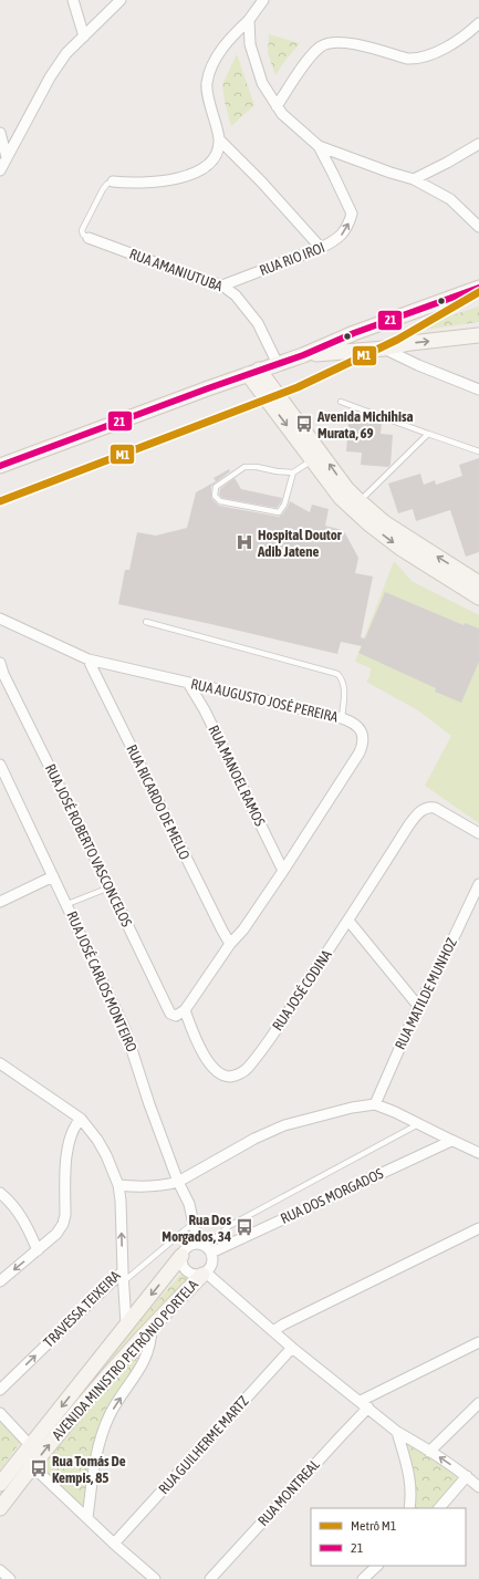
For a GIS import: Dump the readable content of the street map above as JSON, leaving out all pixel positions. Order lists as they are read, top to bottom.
{
  "streets": {
    "street": [
      "RUA RIO IROI",
      "RUA AMANIUTUBA",
      "RUA AUGUSTO JOSÉ PEREIRA",
      "RUA MANOEL RAMOS",
      "RUA RICARDO DE MELLO",
      "RUA JOSÉ ROBERTO VASCONCELOS",
      "RUA JOSÉ CARLOS MONTEIRO",
      "RUA JOSÉ CODINA",
      "RUA MATILDE MUNHOZ",
      "RUA DOS MORGADOS",
      "TRAVESSA TEIXEIRA",
      "AVENIDA MINISTRO PETRÔNIO PORTELA",
      "RUA GUILHERME MARTZ",
      "RUA MONTREAL"
    ]
  },
  "crossings": [
    ["RUA RIO IROI", "RUA AMANIUTUBA"],
    ["RUA AUGUSTO JOSÉ PEREIRA", "RUA MANOEL RAMOS"],
    ["RUA AUGUSTO JOSÉ PEREIRA", "RUA RICARDO DE MELLO"],
    ["RUA AUGUSTO JOSÉ PEREIRA", "RUA JOSÉ ROBERTO VASCONCELOS"],
    ["RUA AUGUSTO JOSÉ PEREIRA", "RUA JOSÉ CODINA"],
    ["RUA JOSÉ ROBERTO VASCONCELOS", "RUA JOSÉ CODINA"],
    ["RUA JOSÉ CARLOS MONTEIRO", "RUA DOS MORGADOS"],
    ["RUA JOSÉ CARLOS MONTEIRO", "AVENIDA MINISTRO PETRÔNIO PORTELA"],
    ["RUA DOS MORGADOS", "AVENIDA MINISTRO PETRÔNIO PORTELA"],
    ["TRAVESSA TEIXEIRA", "AVENIDA MINISTRO PETRÔNIO PORTELA"]
  ],
  "one_way": ["RUA RIO IROI"],
  "places": {
    "bus stop": ["Avenida Michihisa Murata, 69", "Rua Dos Morgados, 34", "Rua Tomás De Kempis, 85"],
    "hospital": ["Hospital Doutor Adib Jatene"]
  },
  "lines": ["transit line 21", "metro line M1"],
  "legend": ["Metrô M1", "21"]
}
